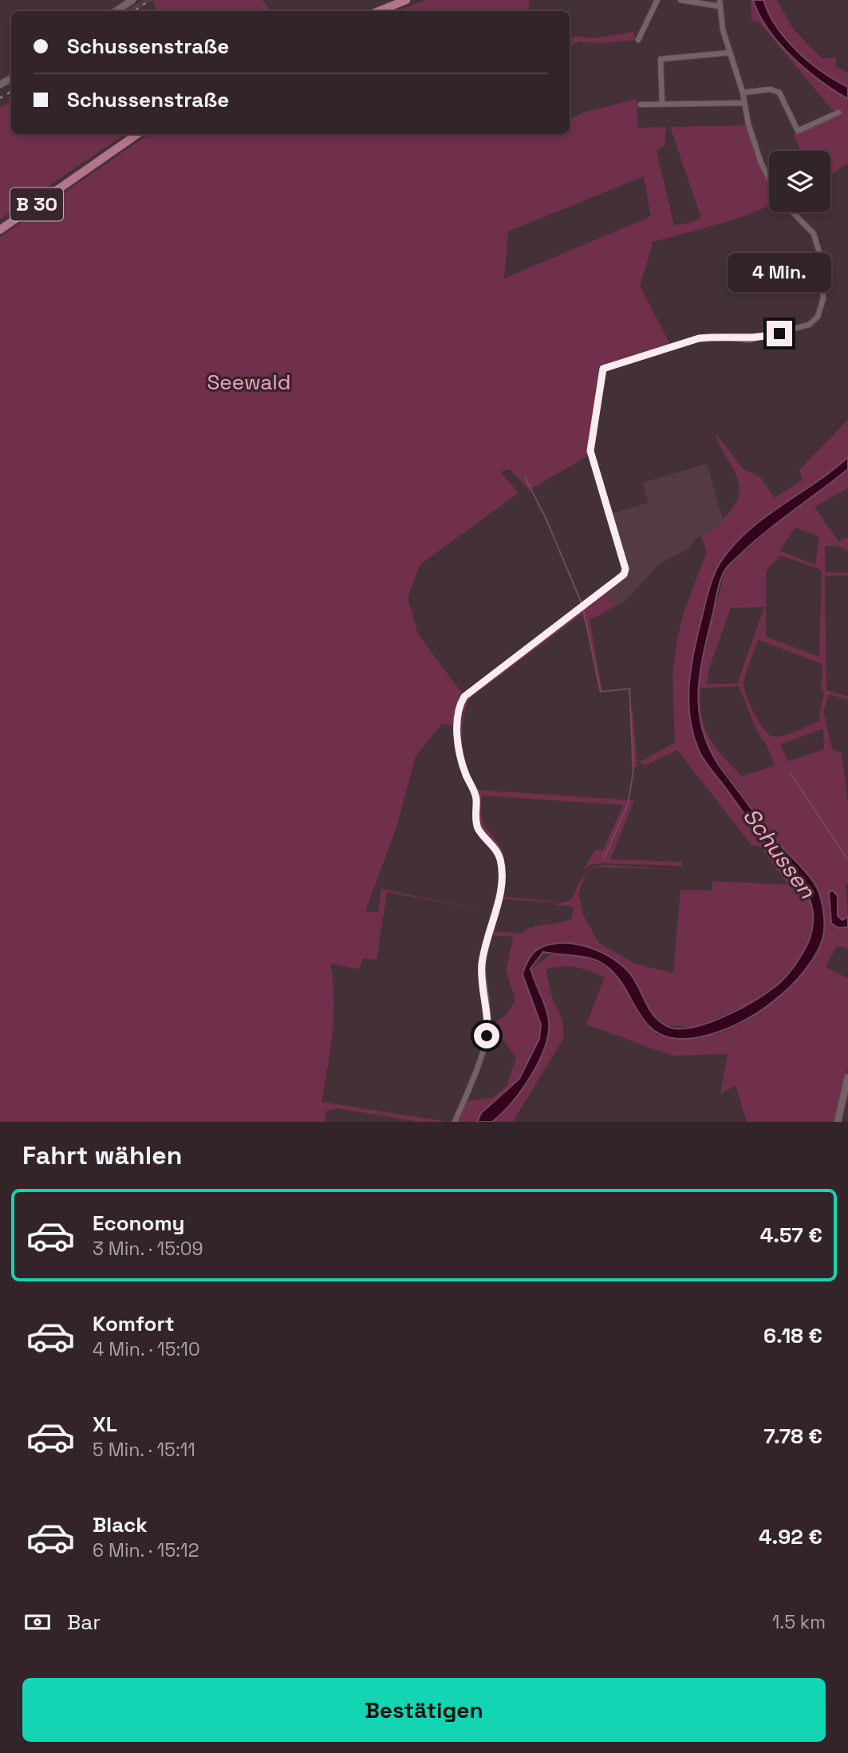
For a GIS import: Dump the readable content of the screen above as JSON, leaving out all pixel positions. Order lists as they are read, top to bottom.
{
  "streets": {
    "main road": ["B 30"]
  },
  "water": ["Schussen"],
  "parks": ["Seewald"],
  "page": {
    "banner": ["Schussenstraße", "Schussenstraße"],
    "bubble": "4 Min.",
    "heading": "Fahrt wählen",
    "list": [
      {
        "name": "Economy",
        "note": "3 Min. · 15:09",
        "value": "4.57 €"
      },
      {
        "name": "Komfort",
        "note": "4 Min. · 15:10",
        "value": "6.18 €"
      },
      {
        "name": "XL",
        "note": "5 Min. · 15:11",
        "value": "7.78 €"
      },
      {
        "name": "Black",
        "note": "6 Min. · 15:12",
        "value": "4.92 €"
      }
    ],
    "pay": ["Bar", "1.5 km"],
    "buttons": "Bestätigen"
  }
}
